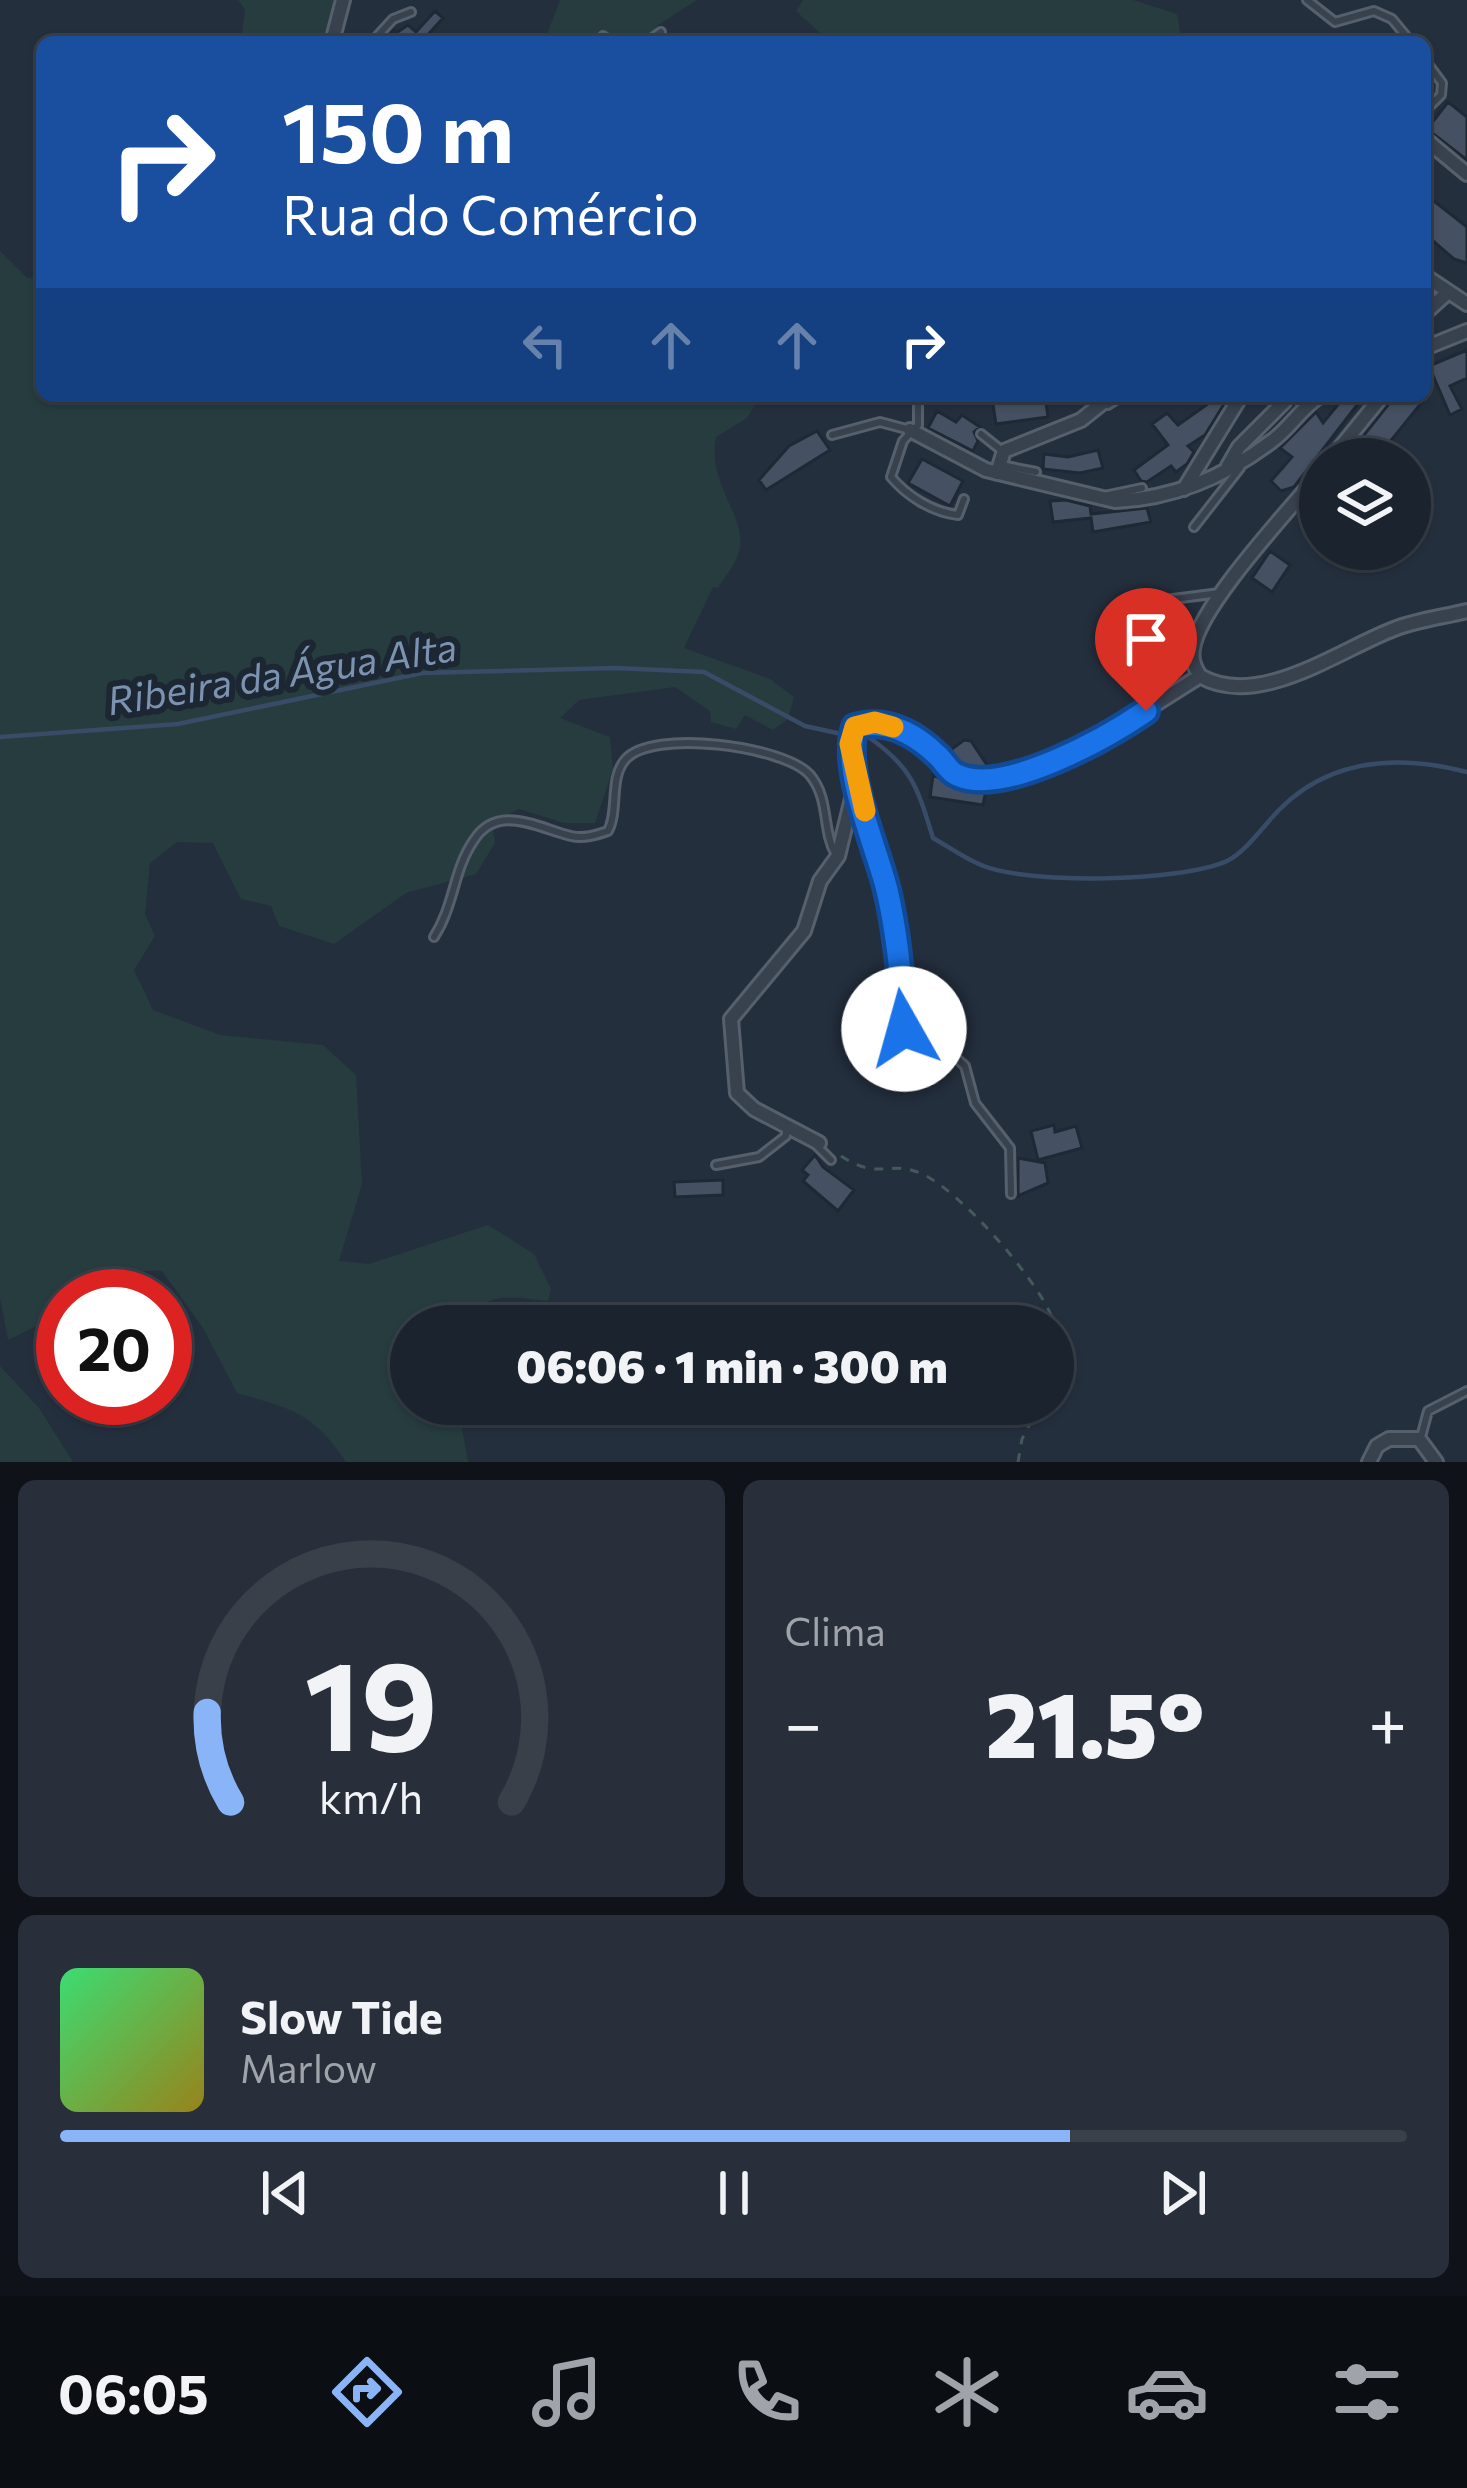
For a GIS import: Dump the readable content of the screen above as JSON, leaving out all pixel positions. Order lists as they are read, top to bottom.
{
  "water": ["Ribeira da Água Alta"],
  "page": {
    "turn": ["150 m", "Rua do Comércio"],
    "limit": "20",
    "trip": "06:06 · 1 min · 300 m",
    "tile": "Clima",
    "heat": ["−", "21.5°", "+"],
    "song": ["Slow Tide", "Marlow"],
    "tabs": "06:05",
    "gauge": ["19", "km/h"]
  }
}
